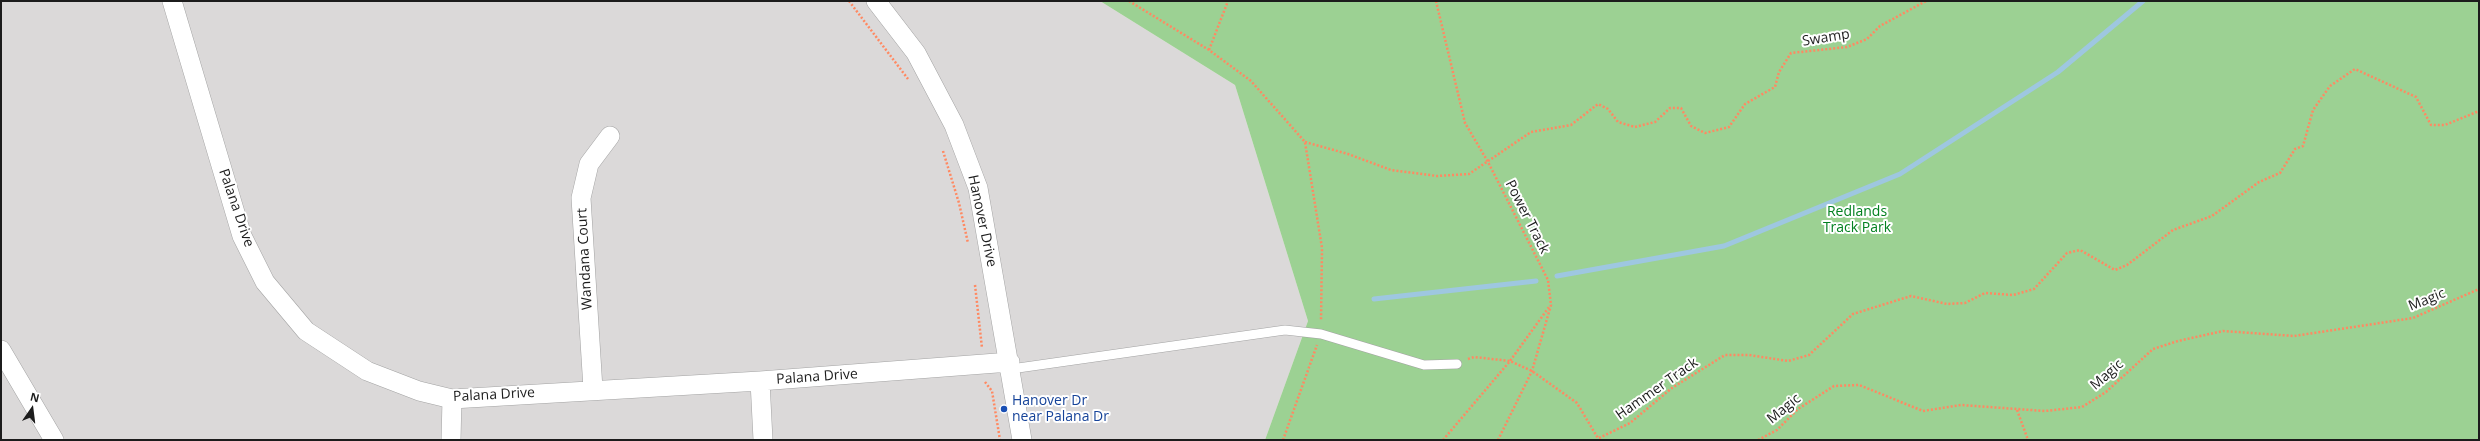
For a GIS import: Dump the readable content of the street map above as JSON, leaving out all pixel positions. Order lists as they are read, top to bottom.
{
  "streets": {
    "street": ["Palana Drive", "Hanover Drive", "Wandana Court"],
    "path": [
      "Swamp",
      "Power Track",
      "Magic",
      "Hammer Track"
    ]
  },
  "crossings": [
    ["Swamp", "Power Track"],
    ["Palana Drive", "Hanover Drive"],
    ["Palana Drive", "Wandana Court"]
  ],
  "parks": ["Redlands Track Park"],
  "places": ["Hanover Dr near Palana Dr"],
  "north": "top"
}
